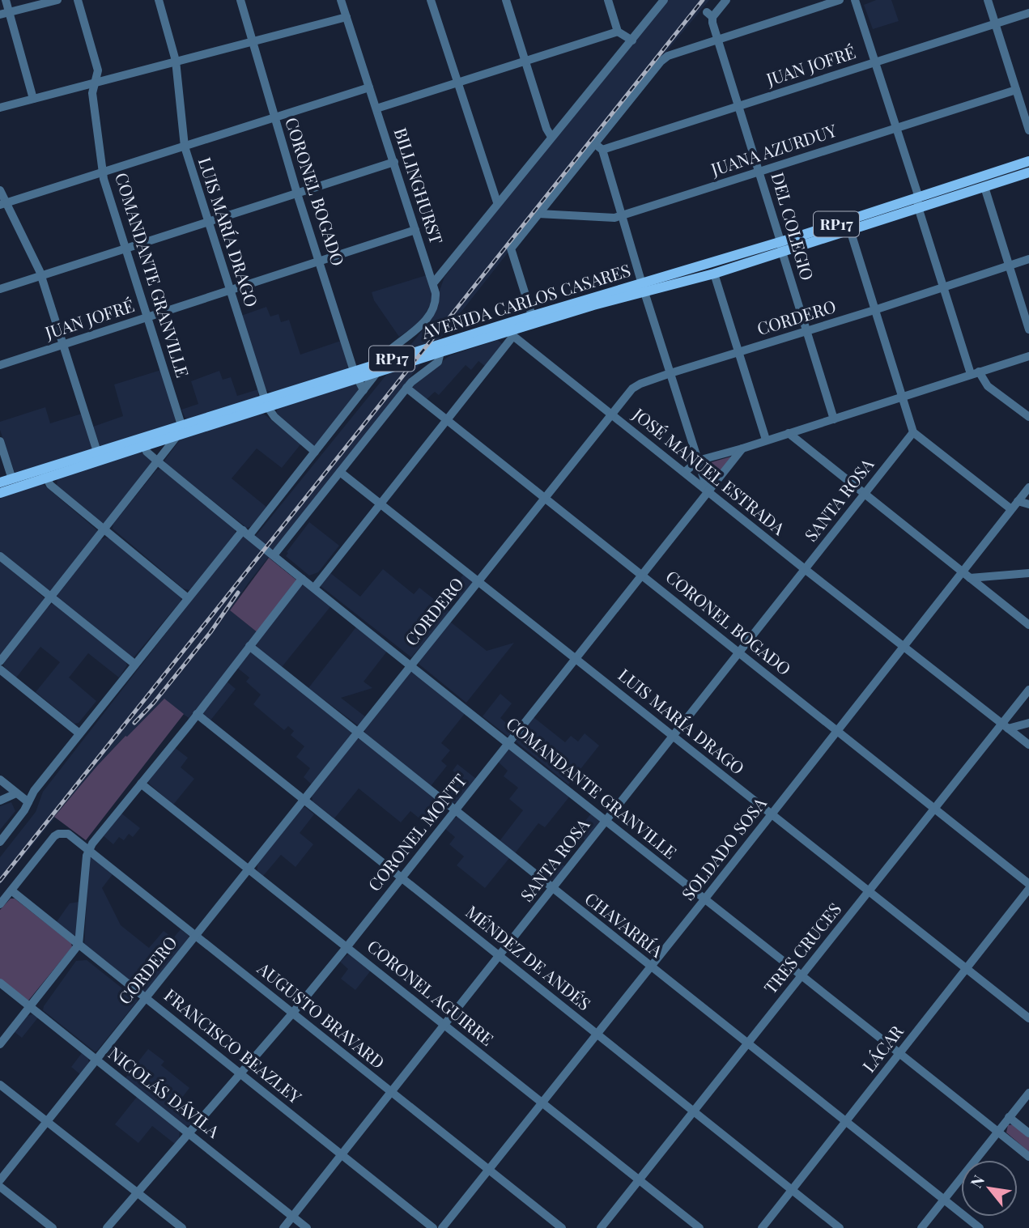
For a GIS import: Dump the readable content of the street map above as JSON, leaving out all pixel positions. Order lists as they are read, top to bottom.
{
  "streets": {
    "main road": ["RP17", "AVENIDA CARLOS CASARES"],
    "street": [
      "JUAN JOFRÉ",
      "JUANA AZURDUY",
      "BILLINGHURST",
      "CORONEL BOGADO",
      "DEL COLEGIO",
      "LUIS MARÍA DRAGO",
      "COMANDANTE GRANVILLE",
      "CORDERO",
      "JOSÉ MANUEL ESTRADA",
      "SANTA ROSA",
      "CORONEL MONTT",
      "SOLDADO SOSA",
      "CHAVARRÍA",
      "TRES CRUCES",
      "MÉNDEZ DE ANDÉS",
      "CORONEL AGUIRRE",
      "AUGUSTO BRAVARD",
      "FRANCISCO BEAZLEY",
      "LÁCAR",
      "NICOLÁS DÁVILA"
    ]
  },
  "crossings": [
    ["JUAN JOFRÉ", "BILLINGHURST"],
    ["JUAN JOFRÉ", "CORONEL BOGADO"],
    ["JUAN JOFRÉ", "DEL COLEGIO"],
    ["JUAN JOFRÉ", "LUIS MARÍA DRAGO"],
    ["JUAN JOFRÉ", "COMANDANTE GRANVILLE"],
    ["JUANA AZURDUY", "DEL COLEGIO"],
    ["BILLINGHURST", "CORONEL BOGADO"],
    ["BILLINGHURST", "LUIS MARÍA DRAGO"],
    ["BILLINGHURST", "COMANDANTE GRANVILLE"],
    ["BILLINGHURST", "AVENIDA CARLOS CASARES"],
    ["CORONEL BOGADO", "AVENIDA CARLOS CASARES"],
    ["CORONEL BOGADO", "CORDERO"],
    ["CORONEL BOGADO", "SANTA ROSA"],
    ["CORONEL BOGADO", "CORONEL MONTT"],
    ["CORONEL BOGADO", "SOLDADO SOSA"],
    ["CORONEL BOGADO", "TRES CRUCES"],
    ["DEL COLEGIO", "AVENIDA CARLOS CASARES"],
    ["DEL COLEGIO", "CORDERO"],
    ["LUIS MARÍA DRAGO", "AVENIDA CARLOS CASARES"],
    ["LUIS MARÍA DRAGO", "CORDERO"],
    ["LUIS MARÍA DRAGO", "SANTA ROSA"],
    ["LUIS MARÍA DRAGO", "CORONEL MONTT"],
    ["LUIS MARÍA DRAGO", "SOLDADO SOSA"],
    ["LUIS MARÍA DRAGO", "TRES CRUCES"],
    ["LUIS MARÍA DRAGO", "LÁCAR"],
    ["COMANDANTE GRANVILLE", "AVENIDA CARLOS CASARES"],
    ["COMANDANTE GRANVILLE", "CORDERO"],
    ["COMANDANTE GRANVILLE", "SANTA ROSA"],
    ["COMANDANTE GRANVILLE", "CORONEL MONTT"],
    ["COMANDANTE GRANVILLE", "SOLDADO SOSA"],
    ["COMANDANTE GRANVILLE", "TRES CRUCES"],
    ["COMANDANTE GRANVILLE", "LÁCAR"],
    ["AVENIDA CARLOS CASARES", "JOSÉ MANUEL ESTRADA"],
    ["CORDERO", "JOSÉ MANUEL ESTRADA"],
    ["CORDERO", "CHAVARRÍA"],
    ["CORDERO", "MÉNDEZ DE ANDÉS"],
    ["CORDERO", "CORONEL AGUIRRE"],
    ["CORDERO", "AUGUSTO BRAVARD"],
    ["CORDERO", "FRANCISCO BEAZLEY"],
    ["CORDERO", "NICOLÁS DÁVILA"],
    ["JOSÉ MANUEL ESTRADA", "SANTA ROSA"],
    ["JOSÉ MANUEL ESTRADA", "CORONEL MONTT"],
    ["JOSÉ MANUEL ESTRADA", "SOLDADO SOSA"],
    ["JOSÉ MANUEL ESTRADA", "TRES CRUCES"],
    ["SANTA ROSA", "CHAVARRÍA"],
    ["SANTA ROSA", "MÉNDEZ DE ANDÉS"],
    ["SANTA ROSA", "CORONEL AGUIRRE"],
    ["SANTA ROSA", "AUGUSTO BRAVARD"],
    ["SANTA ROSA", "FRANCISCO BEAZLEY"],
    ["SANTA ROSA", "NICOLÁS DÁVILA"],
    ["CORONEL MONTT", "CHAVARRÍA"],
    ["CORONEL MONTT", "MÉNDEZ DE ANDÉS"],
    ["CORONEL MONTT", "CORONEL AGUIRRE"],
    ["CORONEL MONTT", "AUGUSTO BRAVARD"],
    ["CORONEL MONTT", "FRANCISCO BEAZLEY"],
    ["CORONEL MONTT", "NICOLÁS DÁVILA"],
    ["SOLDADO SOSA", "CHAVARRÍA"],
    ["SOLDADO SOSA", "MÉNDEZ DE ANDÉS"],
    ["SOLDADO SOSA", "CORONEL AGUIRRE"],
    ["SOLDADO SOSA", "AUGUSTO BRAVARD"],
    ["CHAVARRÍA", "TRES CRUCES"],
    ["CHAVARRÍA", "LÁCAR"],
    ["TRES CRUCES", "MÉNDEZ DE ANDÉS"],
    ["TRES CRUCES", "CORONEL AGUIRRE"],
    ["MÉNDEZ DE ANDÉS", "LÁCAR"],
    ["AUGUSTO BRAVARD", "FRANCISCO BEAZLEY"]
  ],
  "north": "top left"
}
